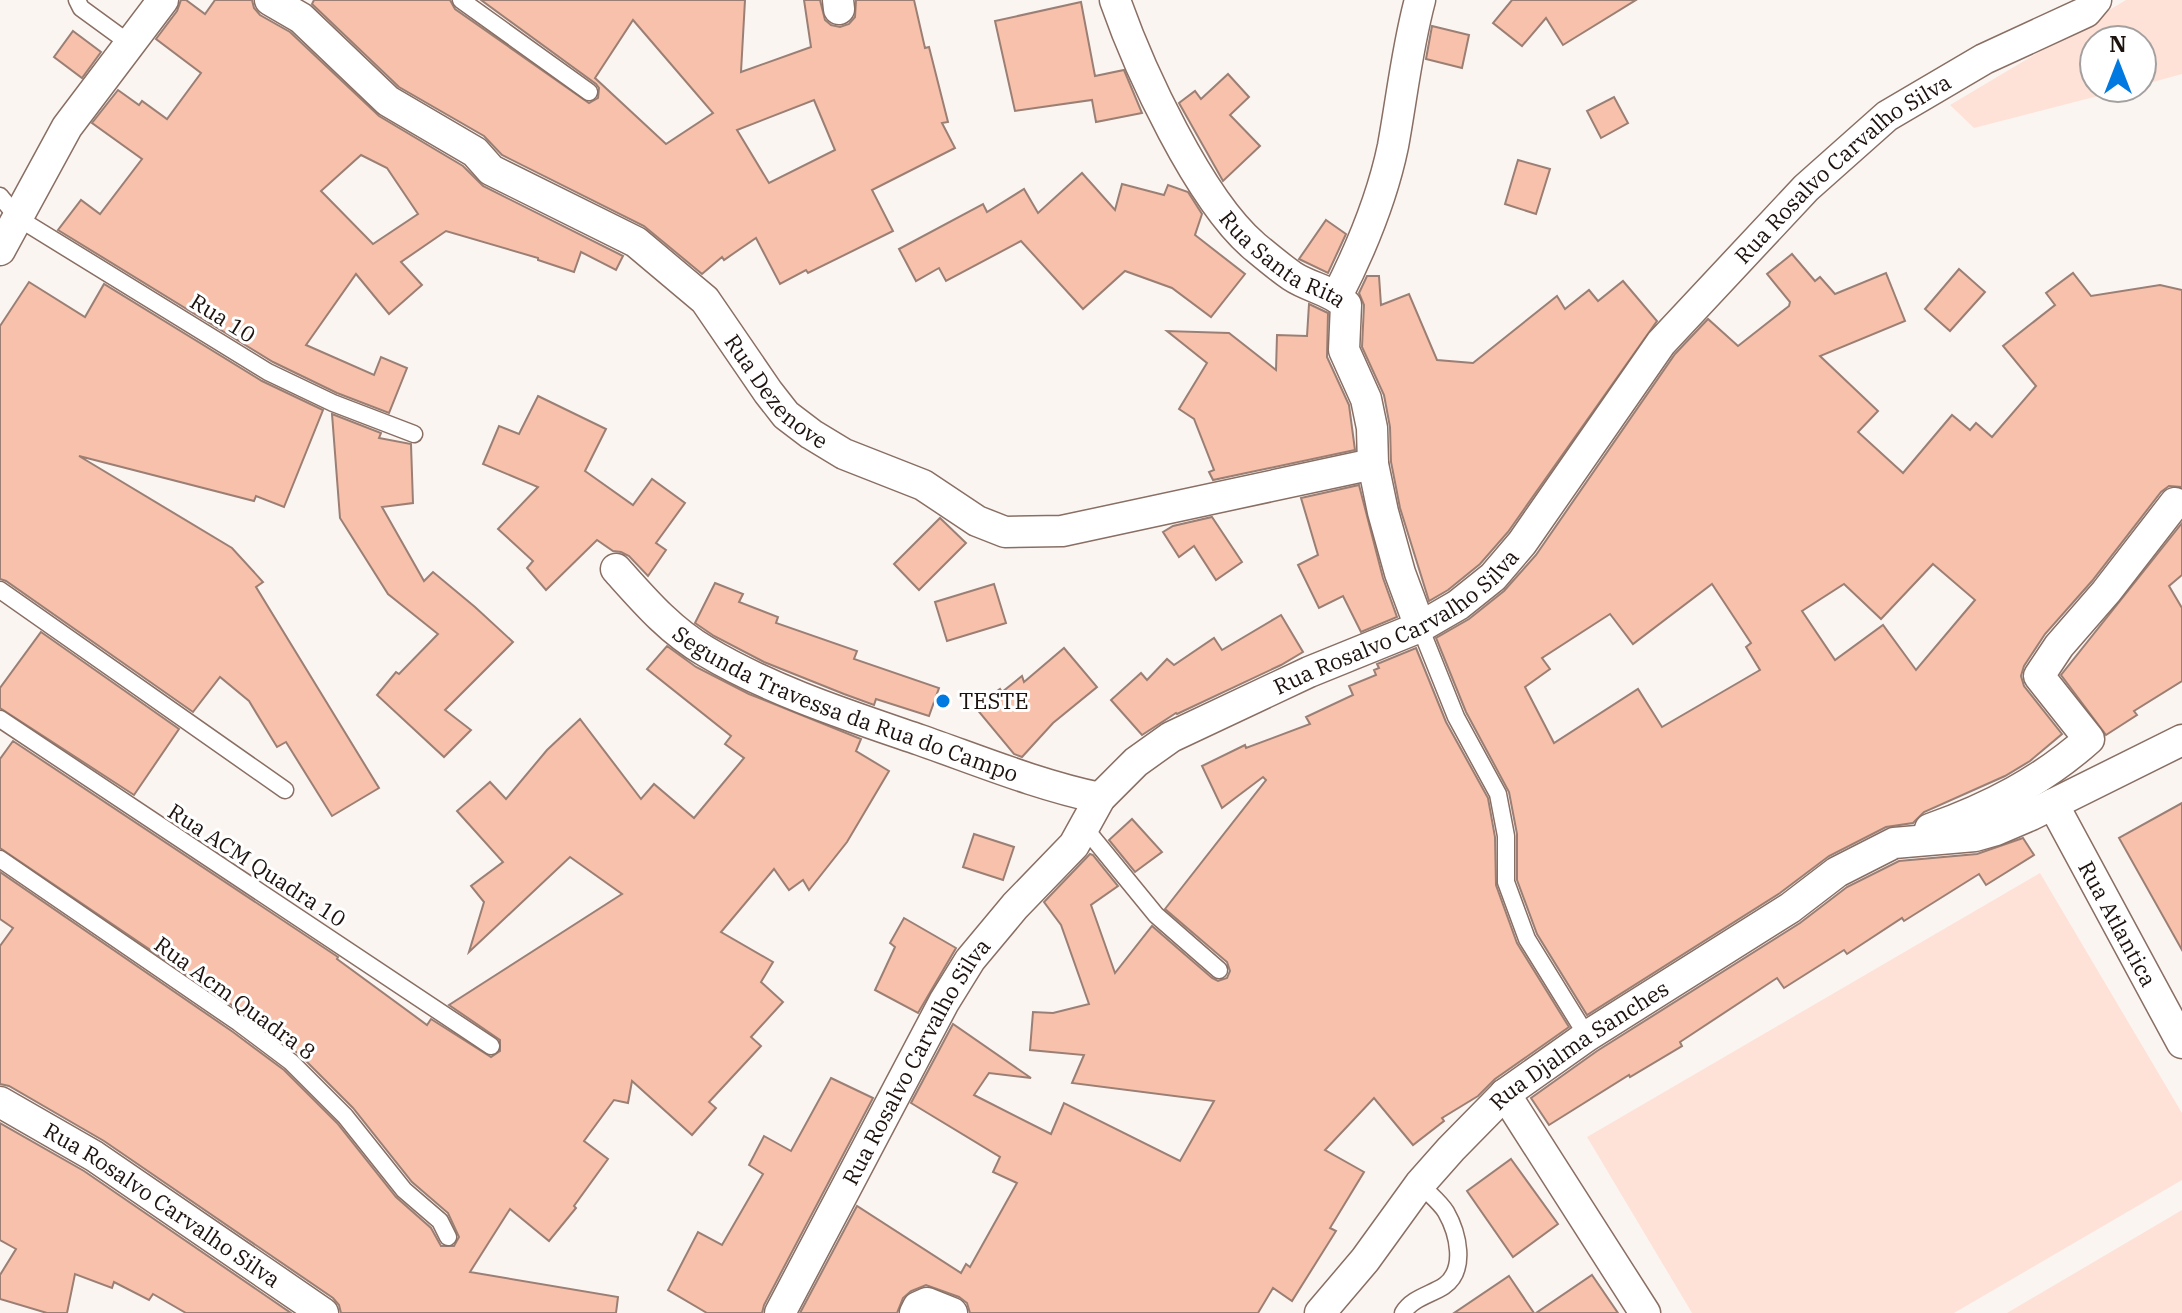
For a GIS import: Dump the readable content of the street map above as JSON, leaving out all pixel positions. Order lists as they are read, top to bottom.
{
  "streets": {
    "street": [
      "Rua Rosalvo Carvalho Silva",
      "Rua Santa Rita",
      "Rua Dezenove",
      "Segunda Travessa da Rua do Campo",
      "Rua Atlantica",
      "Rua Djalma Sanches"
    ],
    "lane": ["Rua 10", "Rua ACM Quadra 10", "Rua Acm Quadra 8"]
  },
  "crossings": [
    ["Rua Rosalvo Carvalho Silva", "Rua Santa Rita"],
    ["Rua Rosalvo Carvalho Silva", "Segunda Travessa da Rua do Campo"],
    ["Rua Santa Rita", "Rua Dezenove"],
    ["Rua Atlantica", "Rua Djalma Sanches"]
  ],
  "places": ["TESTE"],
  "north": "top"
}
